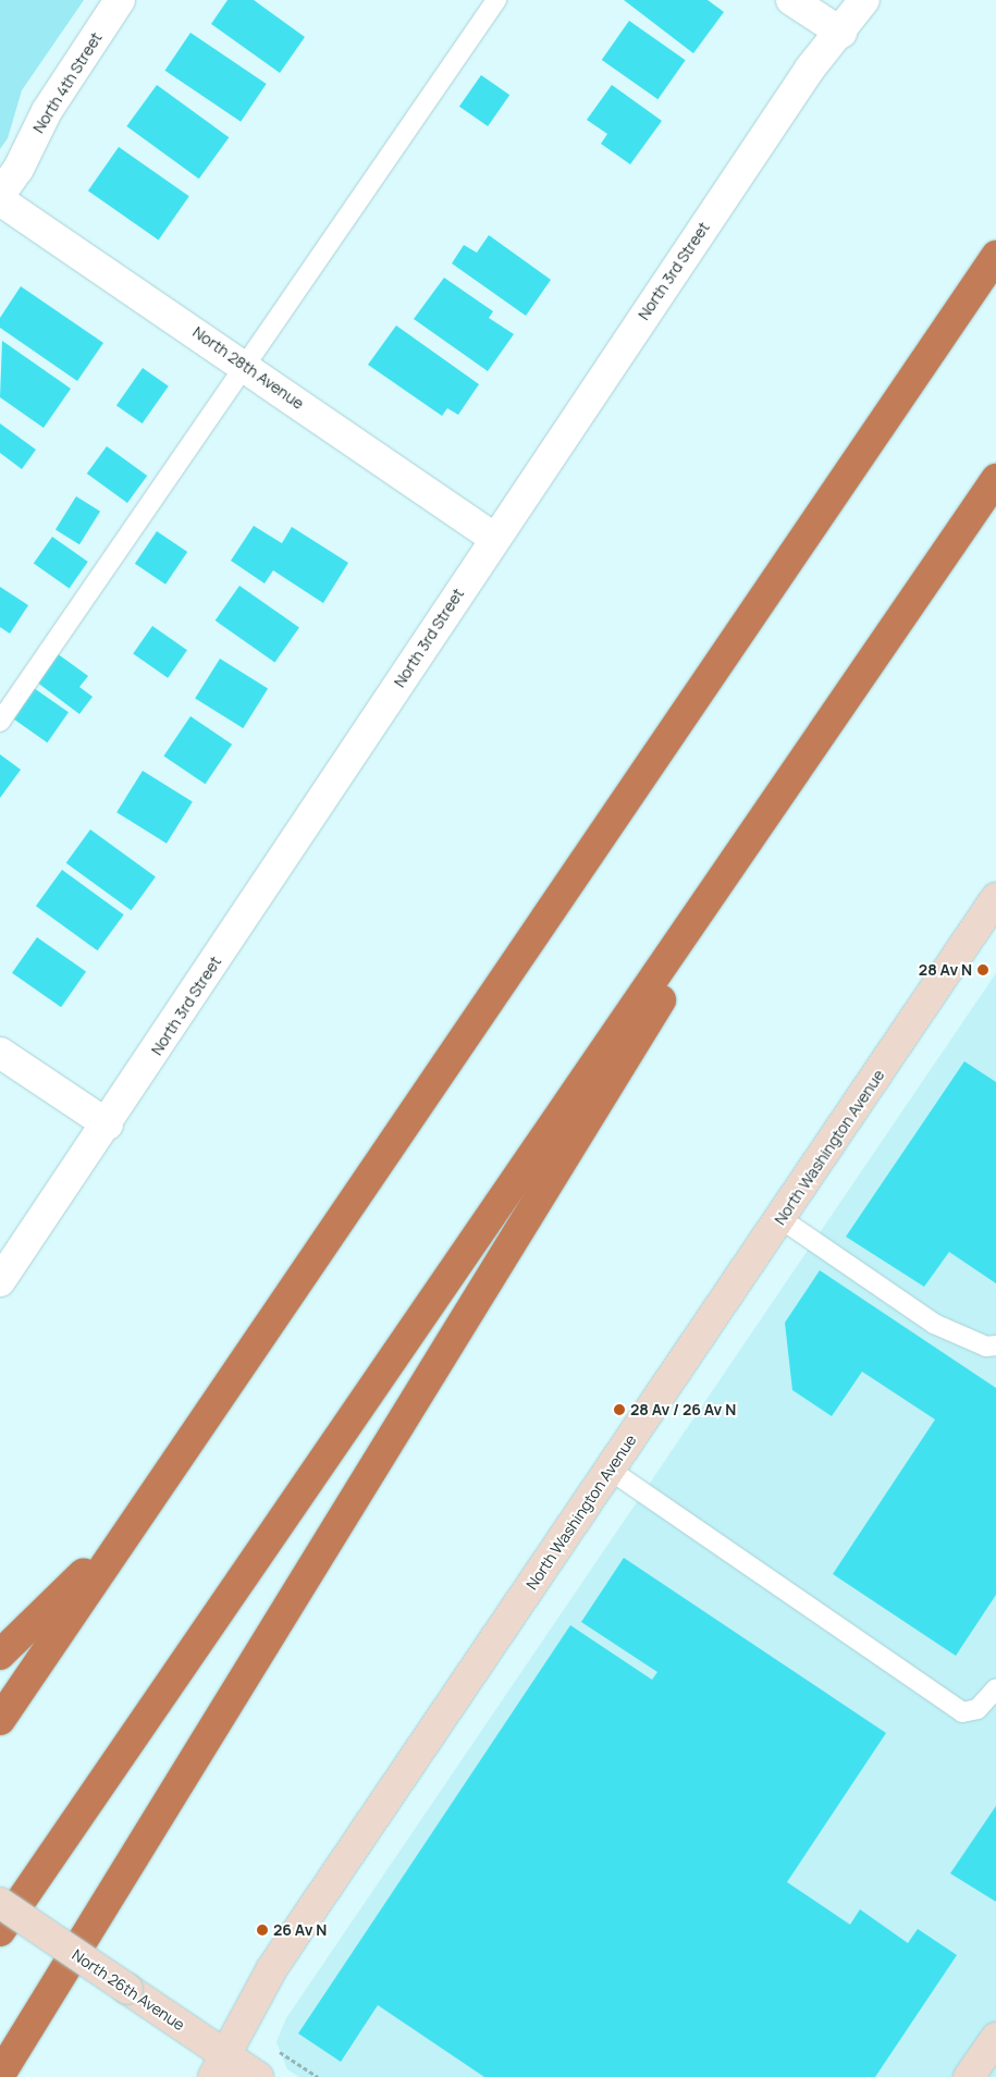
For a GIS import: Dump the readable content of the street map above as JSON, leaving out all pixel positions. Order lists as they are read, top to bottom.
{
  "streets": {
    "street": [
      "North 4th Street",
      "North 3rd Street",
      "North 28th Avenue",
      "North Washington Avenue",
      "North 26th Avenue"
    ]
  },
  "crossings": [
    ["North 3rd Street", "North 28th Avenue"],
    ["North Washington Avenue", "North 26th Avenue"]
  ],
  "places": ["28 Av N", "28 Av / 26 Av N", "26 Av N"]
}
